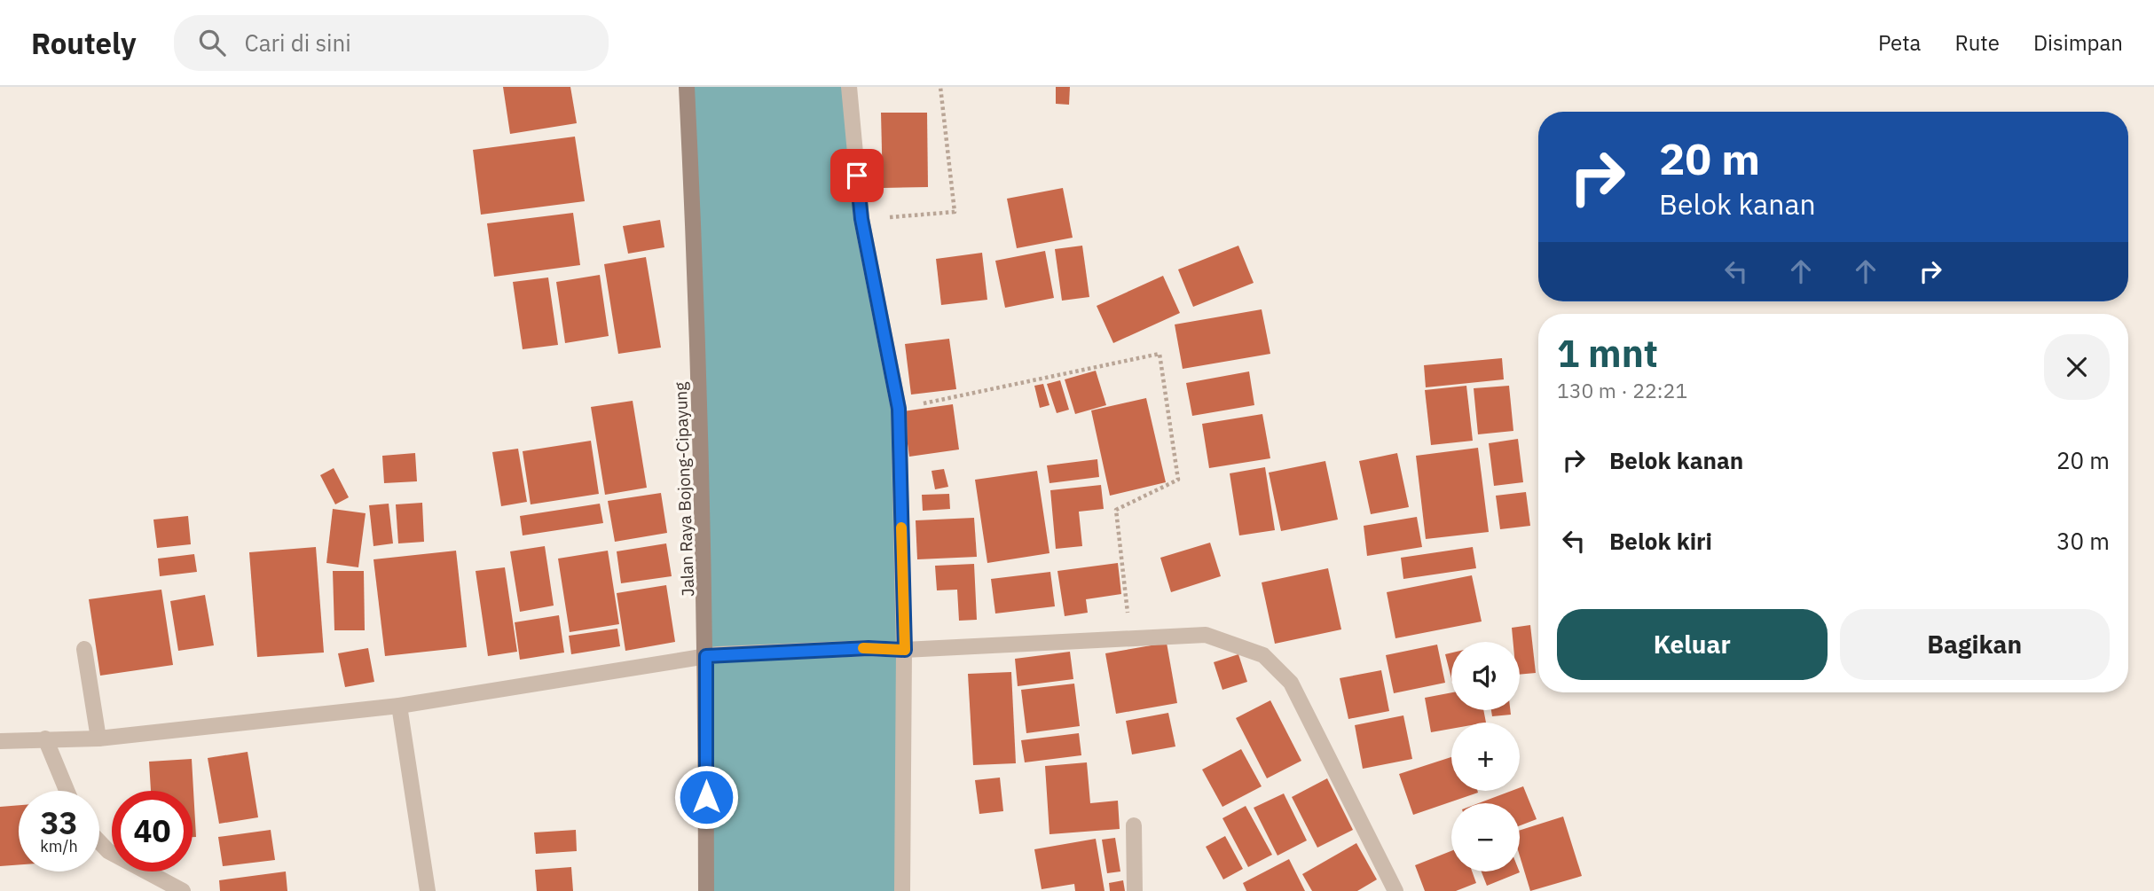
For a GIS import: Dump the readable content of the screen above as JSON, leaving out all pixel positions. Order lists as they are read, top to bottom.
{
  "streets": {
    "street": ["Jalan Raya Bojong-Cipayung"]
  },
  "page": {
    "header": "Routely",
    "search": "Cari di sini",
    "nav": ["Peta", "Rute", "Disimpan"],
    "turn": ["20 m", "Belok kanan"],
    "heading": ["1 mnt", "130 m · 22:21"],
    "list": [
      {
        "name": "Belok kanan",
        "value": "20 m"
      },
      {
        "name": "Belok kiri",
        "value": "30 m"
      }
    ],
    "buttons": ["Keluar", "Bagikan"],
    "map_buttons": ["+", "−"],
    "speed": "33 km/h",
    "limit": "40"
  }
}
